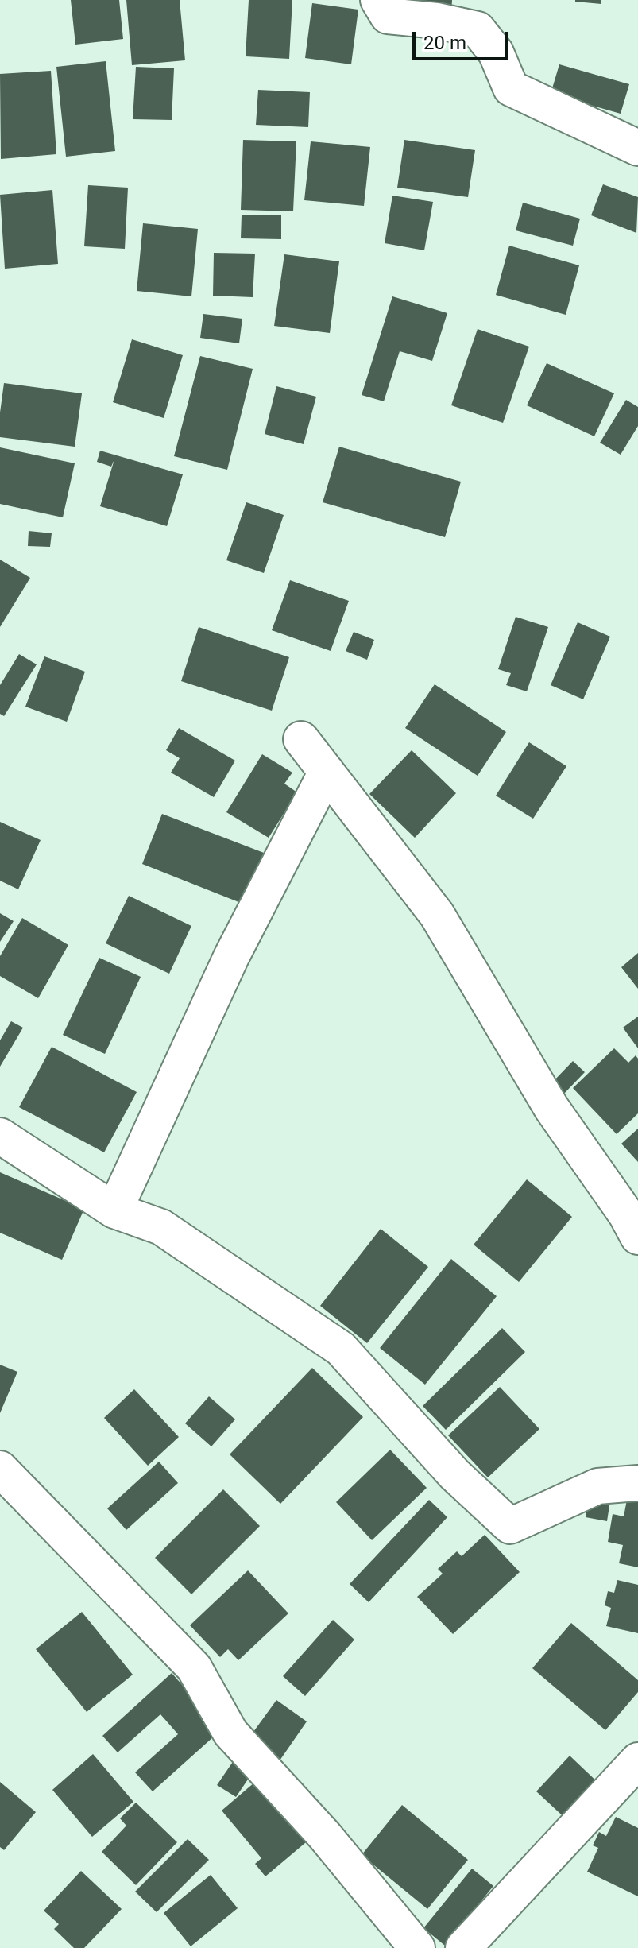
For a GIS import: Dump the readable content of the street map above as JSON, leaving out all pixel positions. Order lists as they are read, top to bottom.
{
  "scale_bar": "20 m"
}
